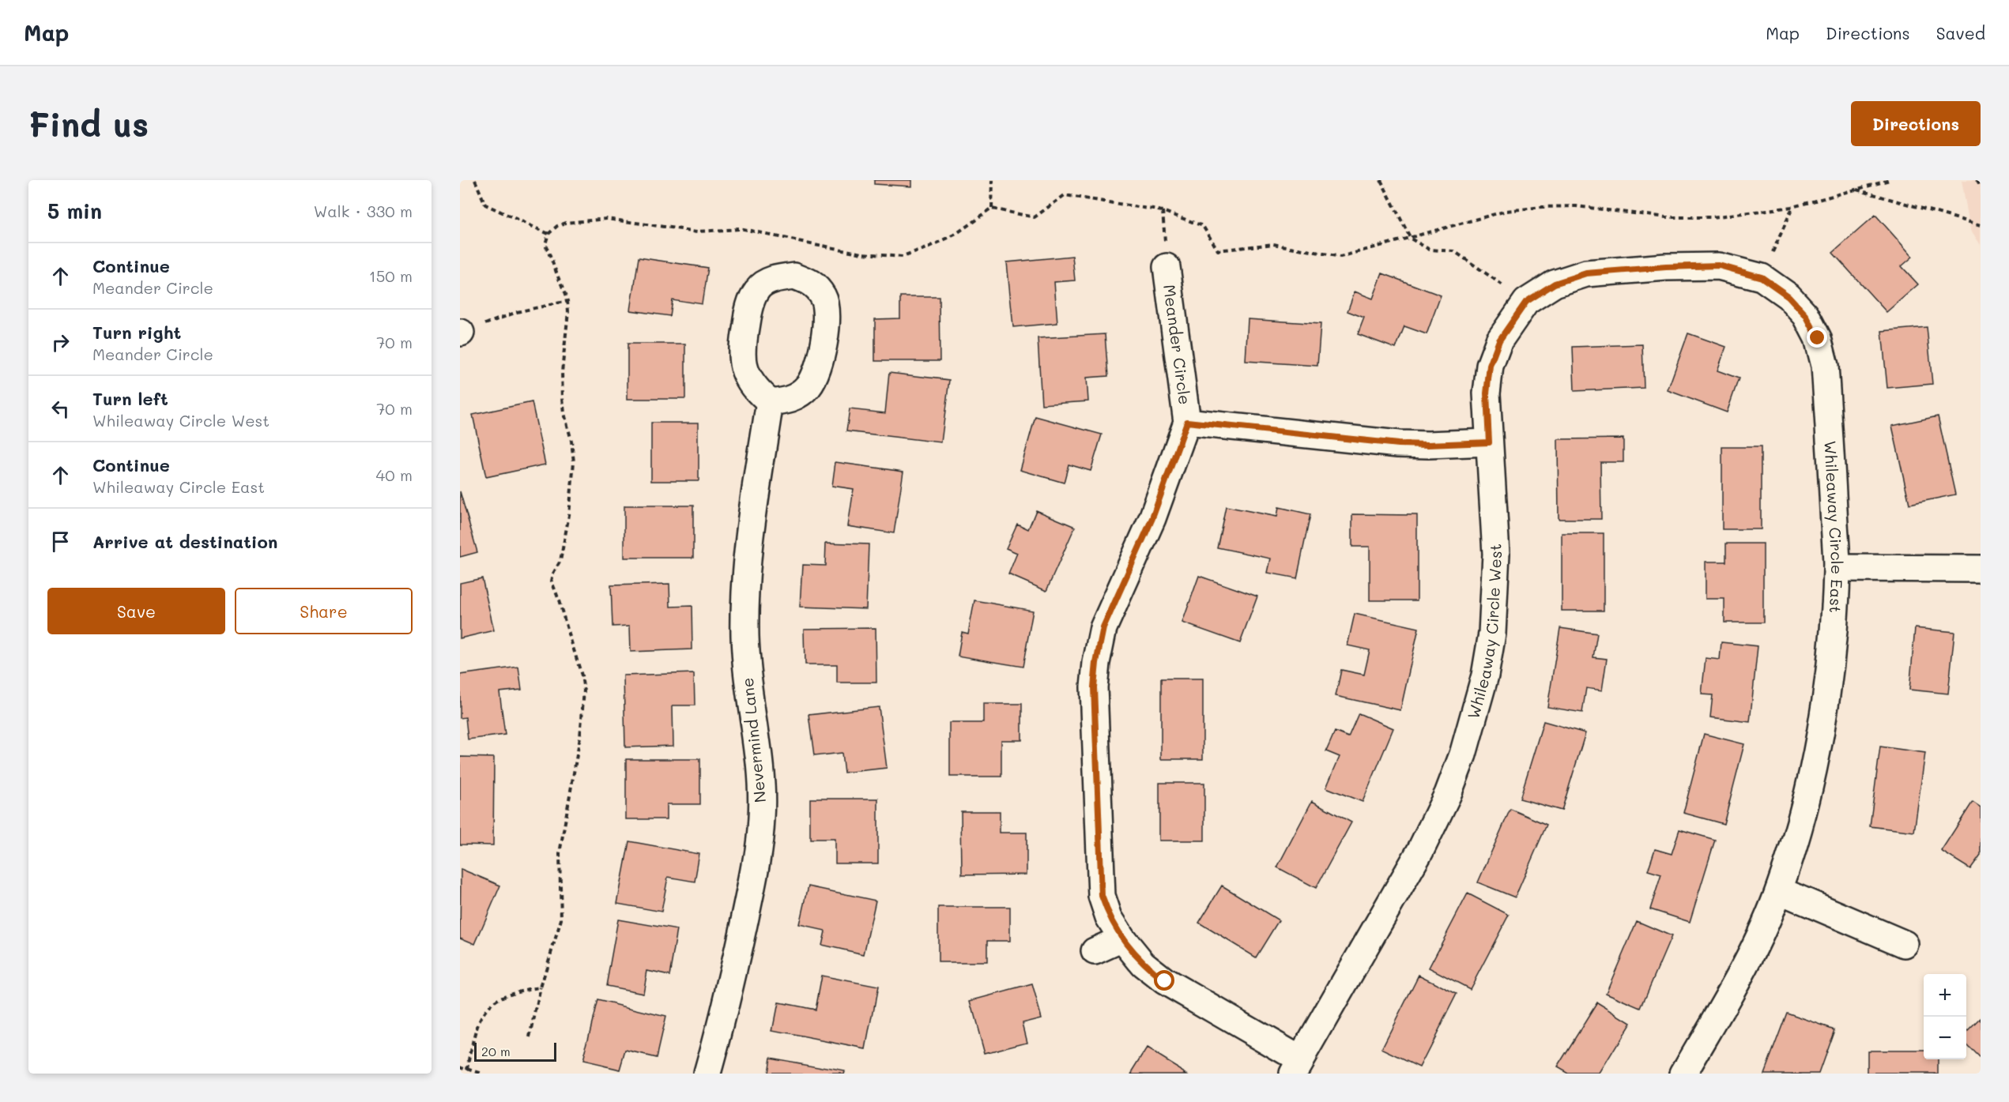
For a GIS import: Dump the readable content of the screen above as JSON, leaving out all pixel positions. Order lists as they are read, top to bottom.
{
  "streets": {
    "street": [
      "Meander Circle",
      "Whileaway Circle East",
      "Whileaway Circle West",
      "Nevermind Lane"
    ]
  },
  "crossings": [
    ["Meander Circle", "Whileaway Circle West"],
    ["Whileaway Circle East", "Whileaway Circle West"]
  ],
  "scale_bar": "20 m",
  "page": {
    "header": "Map",
    "nav": ["Map", "Directions", "Saved"],
    "buttons": [
      "Directions",
      ["Save", "Share"]
    ],
    "title": "Find us",
    "heading": ["5 min", "Walk · 330 m"],
    "list": [
      ["Continue", "Meander Circle", "150 m"],
      ["Turn right", "Meander Circle", "70 m"],
      ["Turn left", "Whileaway Circle West", "70 m"],
      ["Continue", "Whileaway Circle East", "40 m"],
      "Arrive at destination"
    ],
    "map_buttons": ["+", "−"],
    "scale": "20 m"
  }
}
